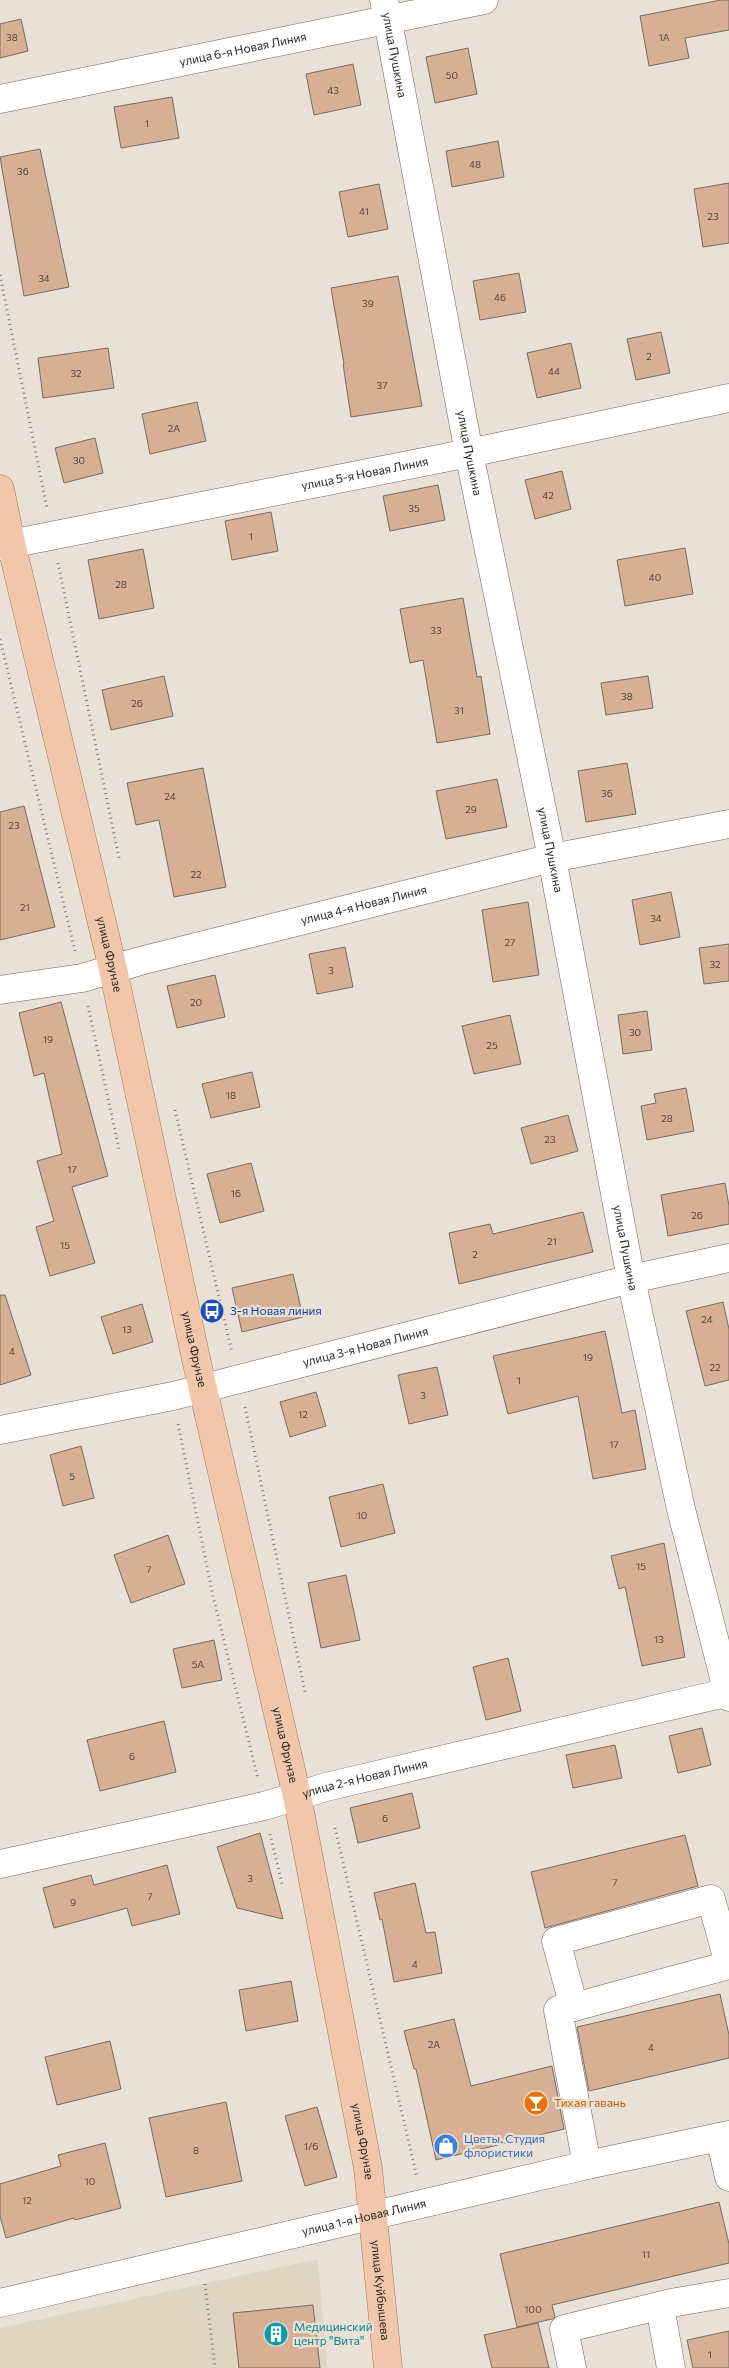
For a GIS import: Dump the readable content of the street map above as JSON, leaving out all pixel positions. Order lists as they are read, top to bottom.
{
  "streets": {
    "main road": ["улица Фрунзе", "улица Куйбышева"],
    "street": [
      "улица 6-я Новая Линия",
      "улица Пушкина",
      "улица 5-я Новая Линия",
      "улица 4-я Новая Линия",
      "улица 3-я Новая Линия",
      "улица 2-я Новая Линия",
      "улица 1-я Новая Линия"
    ]
  },
  "crossings": [
    ["улица 6-я Новая Линия", "улица Пушкина"],
    ["улица Пушкина", "улица 5-я Новая Линия"],
    ["улица Пушкина", "улица 4-я Новая Линия"],
    ["улица Пушкина", "улица 3-я Новая Линия"],
    ["улица Пушкина", "улица 2-я Новая Линия"],
    ["улица 5-я Новая Линия", "улица Фрунзе"],
    ["улица 4-я Новая Линия", "улица Фрунзе"],
    ["улица Фрунзе", "улица 3-я Новая Линия"],
    ["улица Фрунзе", "улица 2-я Новая Линия"],
    ["улица Фрунзе", "улица 1-я Новая Линия"],
    ["улица Фрунзе", "улица Куйбышева"],
    ["улица 1-я Новая Линия", "улица Куйбышева"]
  ],
  "places": {
    "bus stop": ["3-я Новая линия"],
    "bar": ["Тихая гавань"],
    "shop": ["Цветы. Студия флористики"],
    "building": ["Медицинский центр \"Вита\""]
  },
  "house_numbers": [
    "38",
    "1А",
    "50",
    "43",
    "1",
    "48",
    "36",
    "41",
    "23",
    "34",
    "46",
    "39",
    "2",
    "44",
    "32",
    "37",
    "2А",
    "30",
    "42",
    "35",
    "1",
    "40",
    "28",
    "33",
    "38",
    "26",
    "31",
    "36",
    "24",
    "29",
    "23",
    "22",
    "21",
    "34",
    "27",
    "32",
    "3",
    "20",
    "30",
    "19",
    "25",
    "18",
    "28",
    "23",
    "17",
    "16",
    "26",
    "21",
    "15",
    "2",
    "24",
    "13",
    "4",
    "19",
    "22",
    "1",
    "3",
    "12",
    "17",
    "5",
    "10",
    "15",
    "7",
    "13",
    "5А",
    "6",
    "6",
    "3",
    "7",
    "7",
    "9",
    "4",
    "2А",
    "4",
    "1/6",
    "8",
    "10",
    "12",
    "11",
    "100",
    "1"
  ]
}
